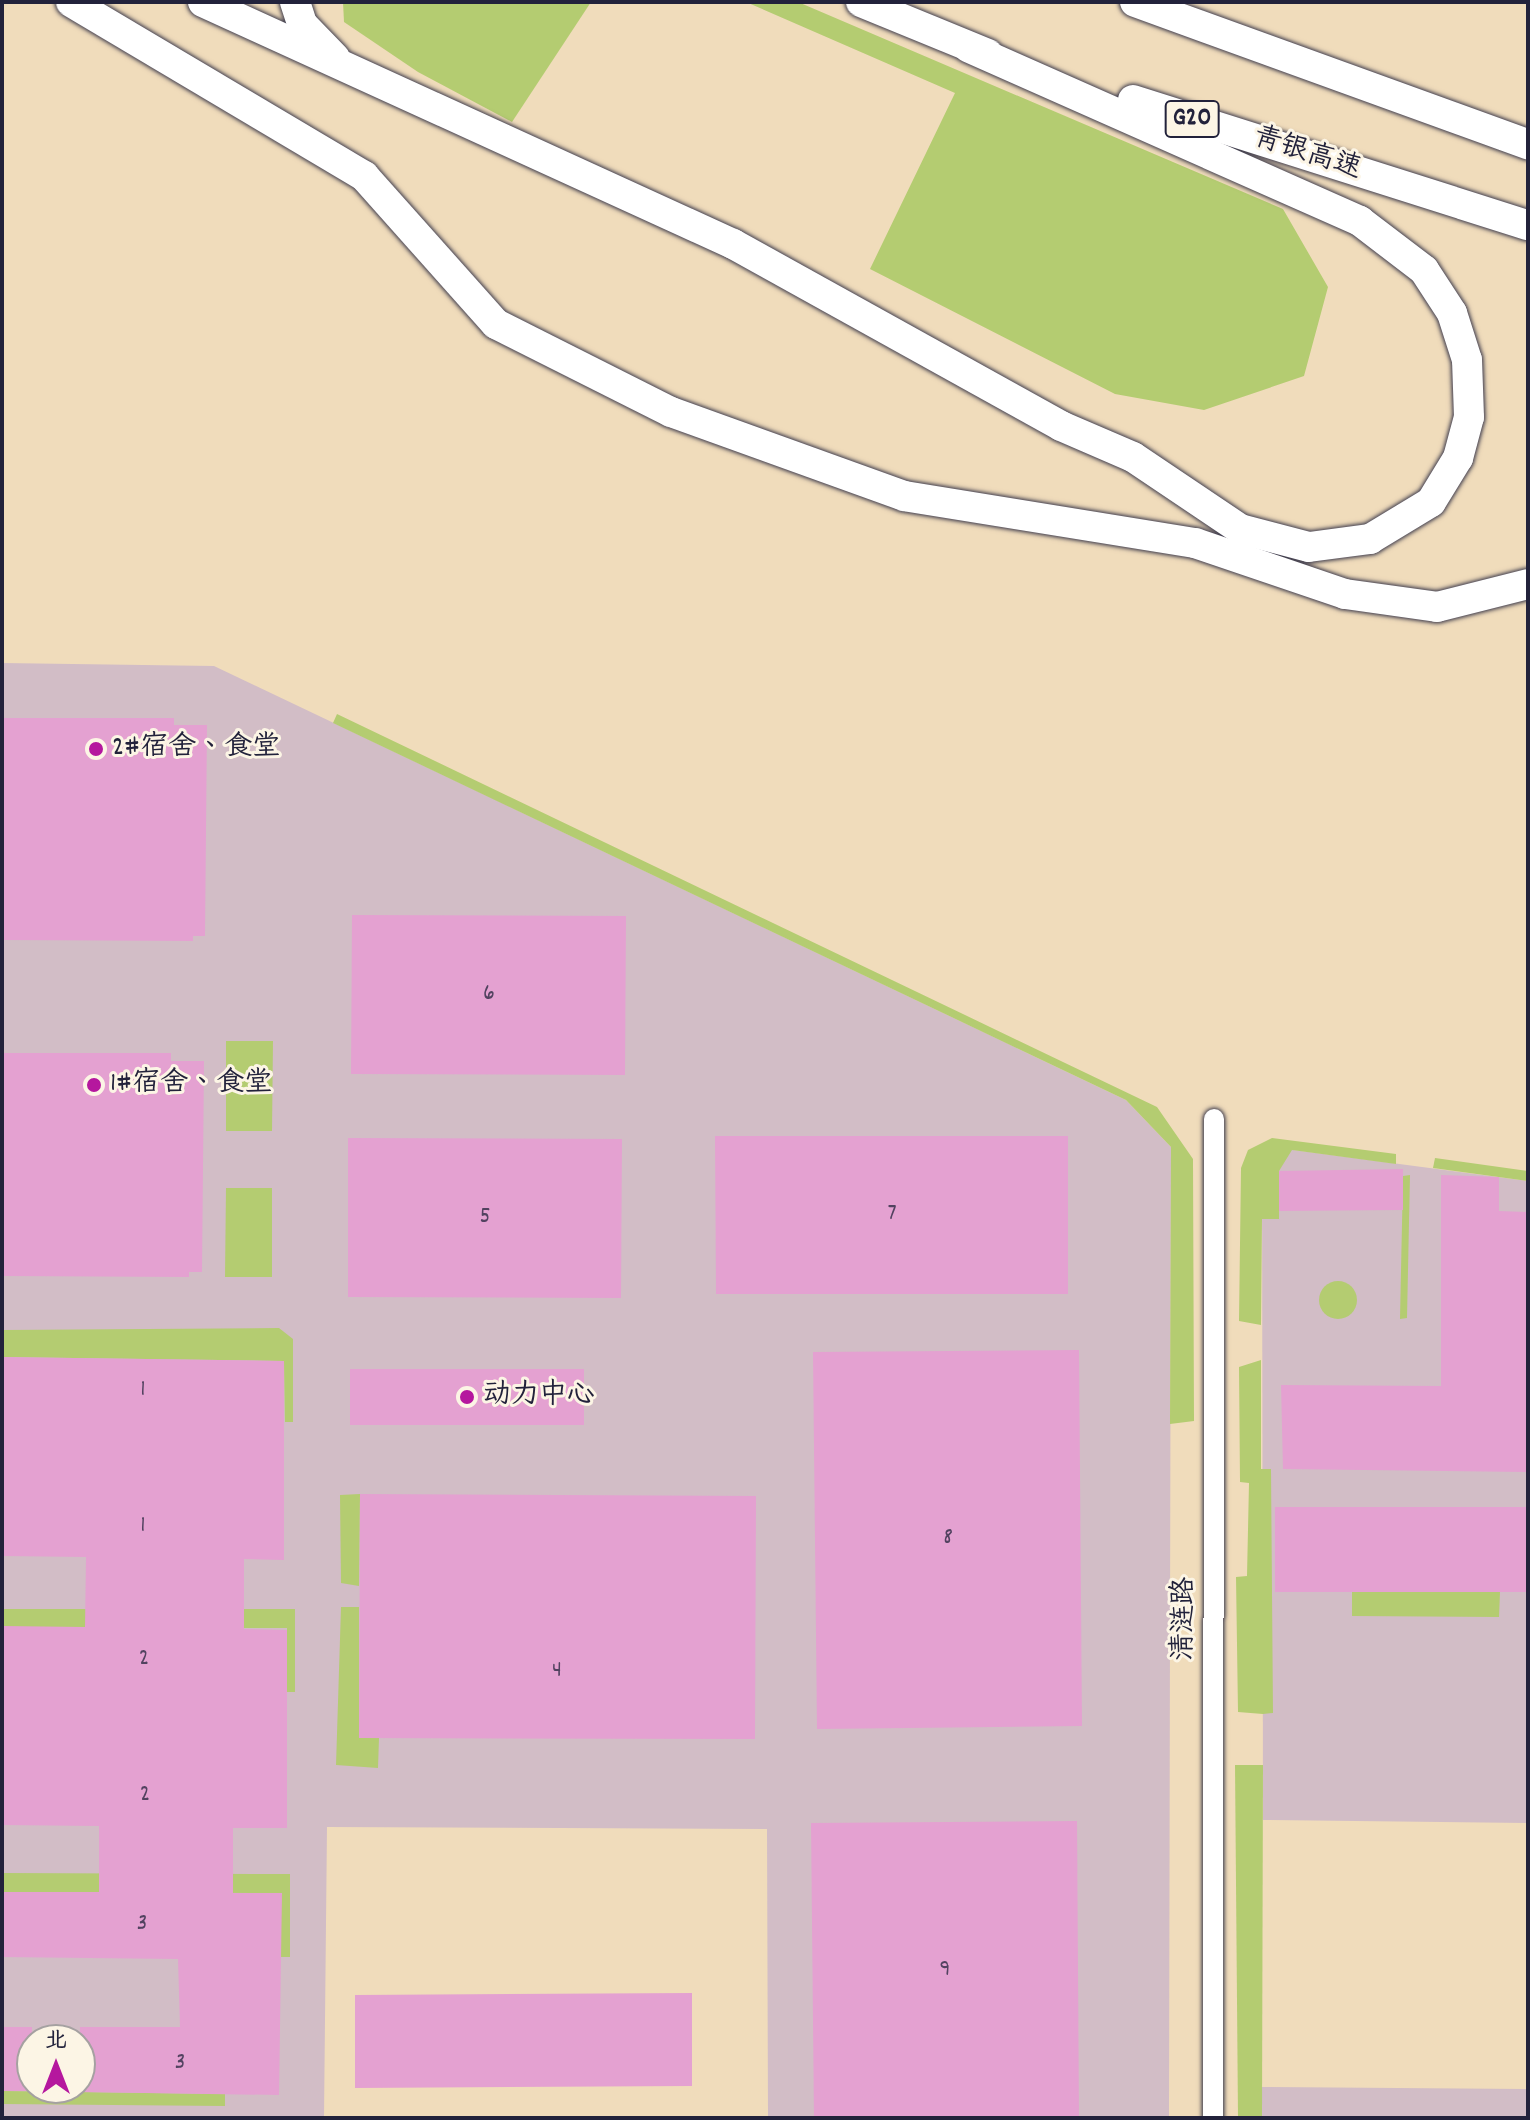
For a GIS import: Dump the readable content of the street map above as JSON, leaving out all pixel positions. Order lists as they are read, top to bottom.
{
  "streets": {
    "highway": ["G20", "青银高速"],
    "street": ["清涟路"]
  },
  "places": ["2#宿舍、食堂", "1#宿舍、食堂", "动力中心"],
  "house_numbers": [
    "6",
    "7",
    "5",
    "1",
    "1",
    "8",
    "2",
    "4",
    "2",
    "3",
    "9",
    "3"
  ],
  "north": "top"
}
